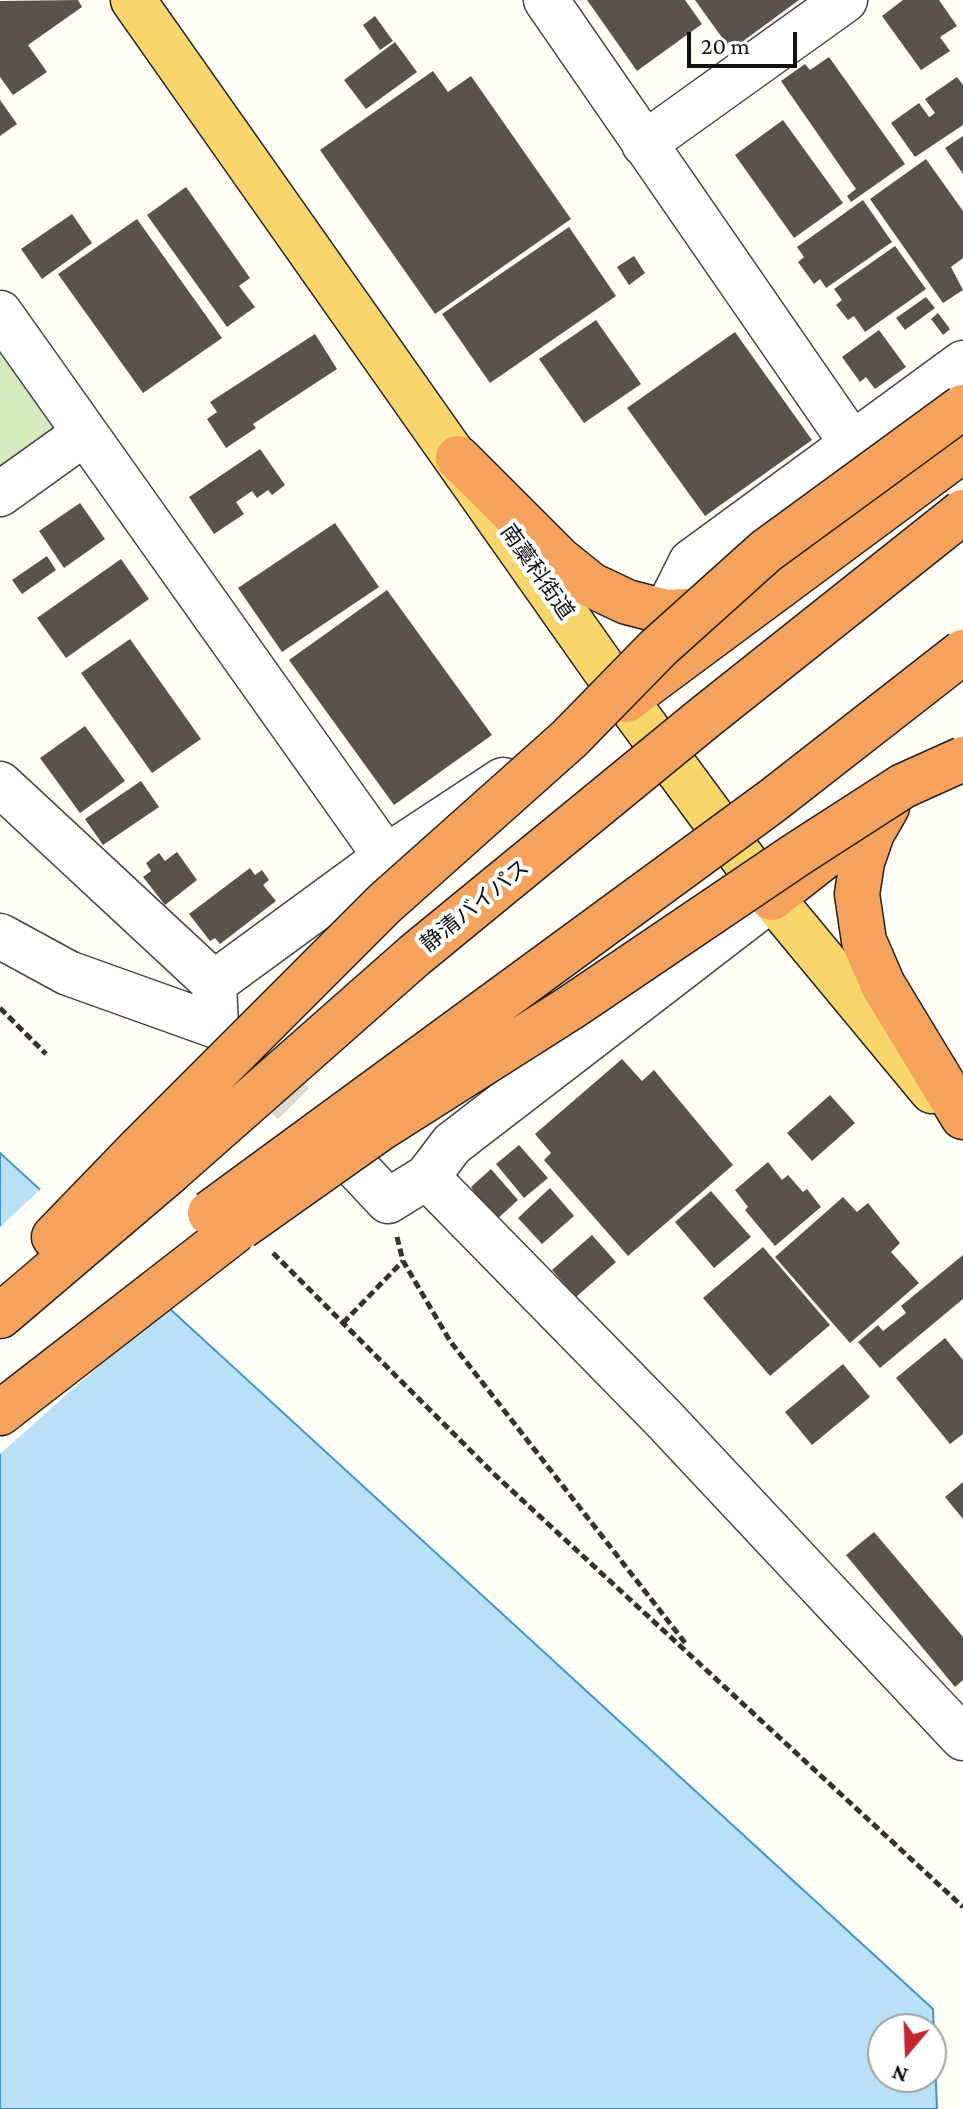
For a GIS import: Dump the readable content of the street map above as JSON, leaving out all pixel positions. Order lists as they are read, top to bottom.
{
  "streets": {
    "highway": ["静清バイパス"],
    "main road": ["南藁科街道"]
  },
  "scale_bar": "20 m",
  "north": "bottom"
}
